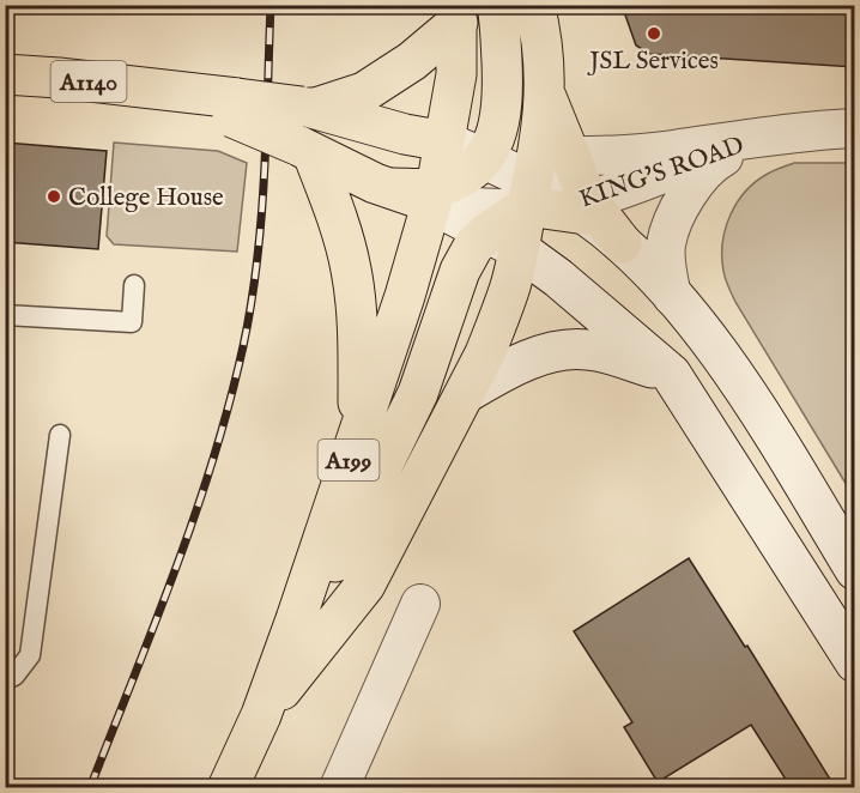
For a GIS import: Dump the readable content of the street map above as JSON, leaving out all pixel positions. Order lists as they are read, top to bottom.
{
  "streets": {
    "main road": ["A1140", "A199"],
    "street": ["KING'S ROAD"]
  },
  "crossings": [
    ["KING'S ROAD", "A199"]
  ],
  "places": ["JSL Services", "College House"]
}
